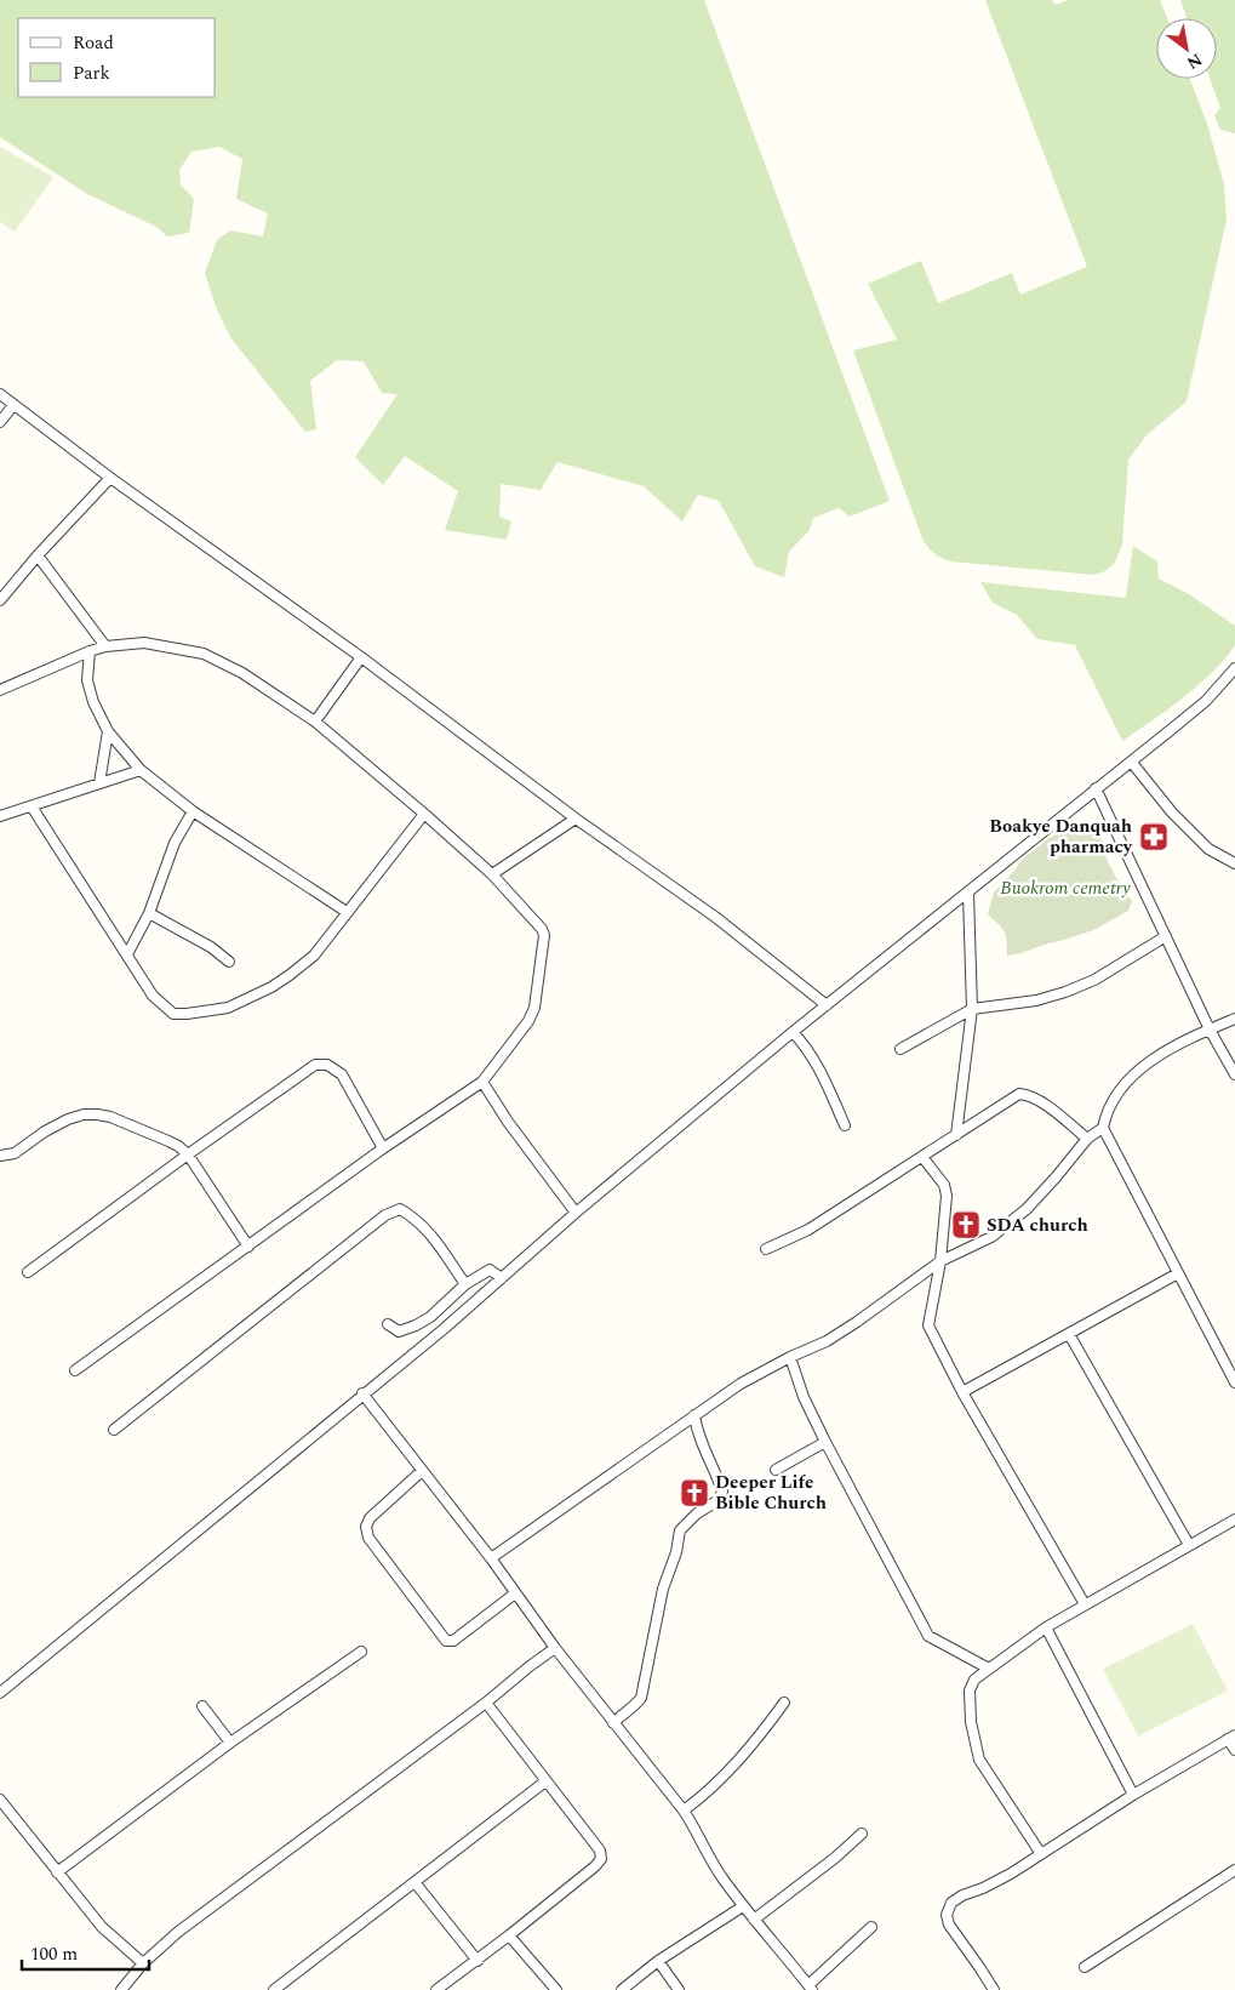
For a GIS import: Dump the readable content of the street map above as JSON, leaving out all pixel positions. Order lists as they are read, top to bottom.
{
  "parks": ["Buokrom cemetry"],
  "places": {
    "pharmacy": ["Boakye Danquah pharmacy"],
    "church": ["SDA church", "Deeper Life Bible Church"]
  },
  "legend": ["Road", "Park"],
  "scale_bar": "100 m",
  "north": "bottom right"
}
